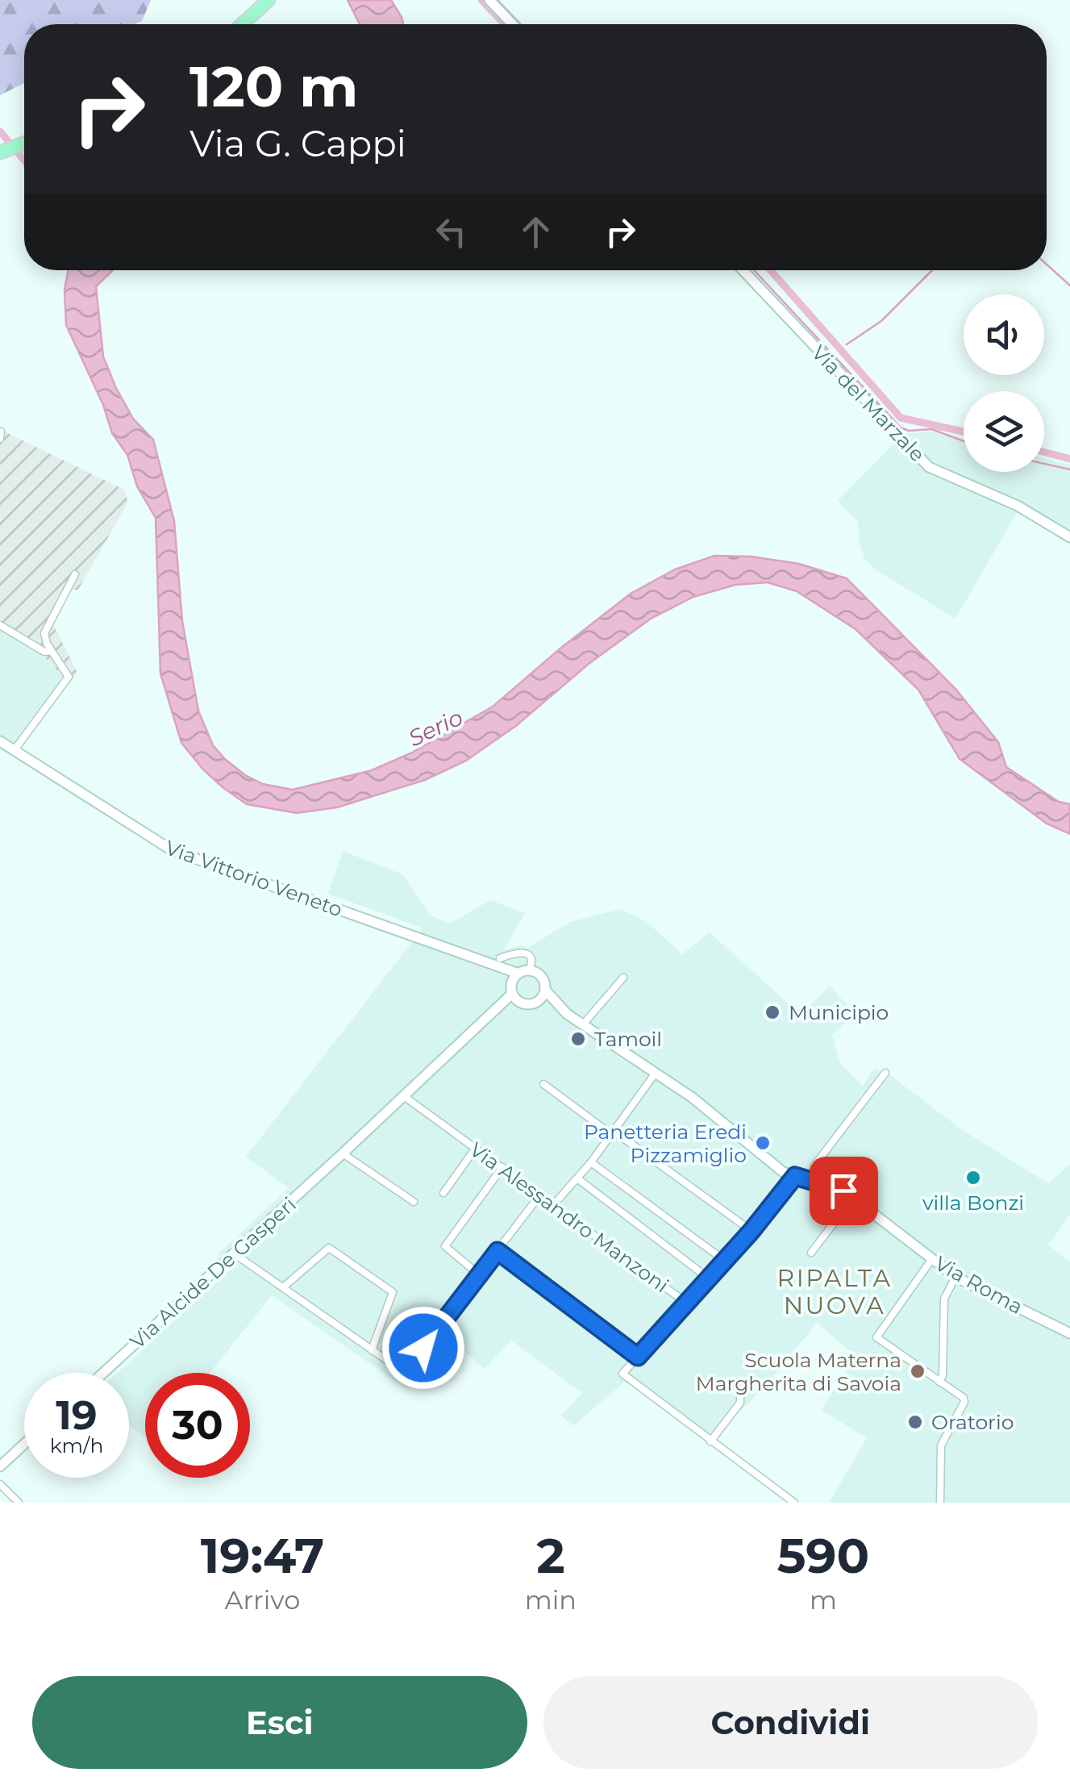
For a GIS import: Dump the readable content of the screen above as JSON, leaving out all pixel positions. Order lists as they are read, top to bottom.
{
  "streets": {
    "main road": [
      "Via del Marzale",
      "Via Vittorio Veneto",
      "Via Alcide De Gasperi",
      "Via Roma"
    ],
    "street": ["Via Alessandro Manzoni"]
  },
  "crossings": [
    ["Via Vittorio Veneto", "Via Alcide De Gasperi"],
    ["Via Alessandro Manzoni", "Via Alcide De Gasperi"]
  ],
  "districts": ["RIPALTA NUOVA"],
  "water": ["Serio"],
  "places": [
    "Municipio",
    "Tamoil",
    "Panetteria Eredi Pizzamiglio",
    "villa Bonzi",
    "Scuola Materna Margherita di Savoia",
    "Oratorio"
  ],
  "page": {
    "turn": ["120 m", "Via G. Cappi"],
    "speed": "19 km/h",
    "limit": "30",
    "eta": [
      "19:47",
      "Arrivo",
      "2",
      "min",
      "590",
      "m"
    ],
    "buttons": ["Esci", "Condividi"]
  }
}
